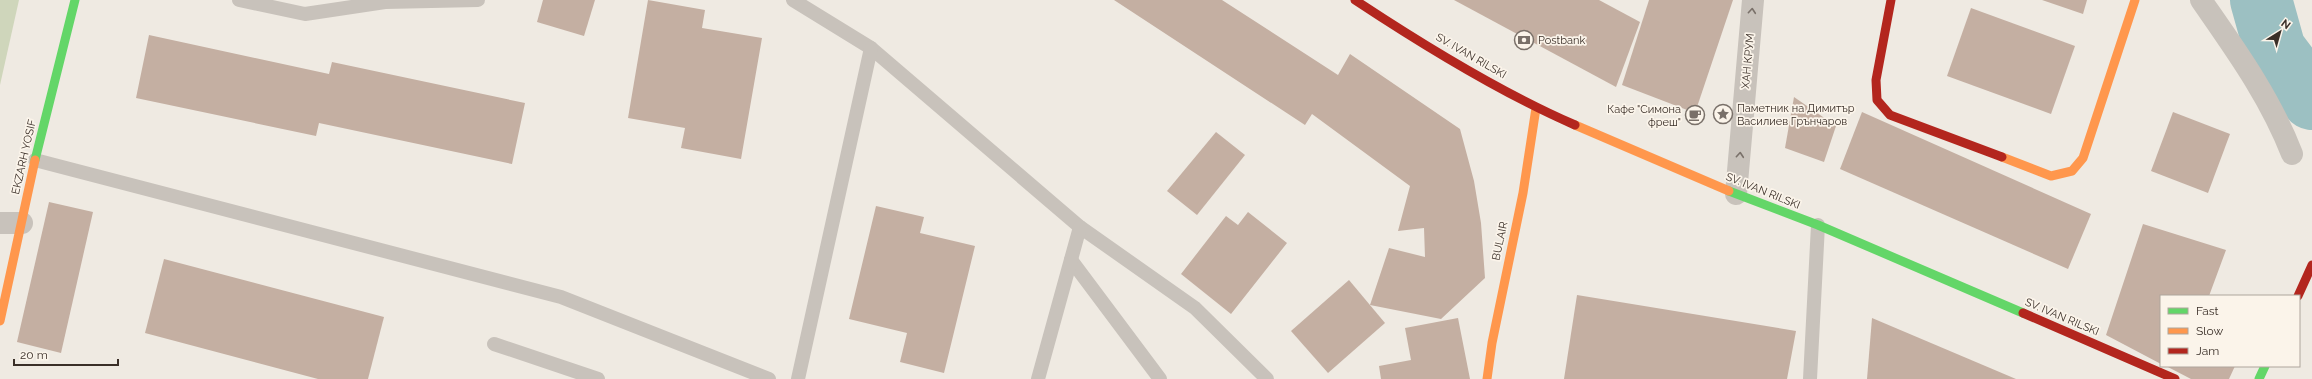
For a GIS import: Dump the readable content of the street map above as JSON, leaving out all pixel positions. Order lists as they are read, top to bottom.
{
  "streets": {
    "street": [
      "SV. IVAN RILSKI",
      "ХАН КРУМ",
      "EKZARH YOSIF",
      "BULAIR"
    ]
  },
  "crossings": [
    ["SV. IVAN RILSKI", "ХАН КРУМ"],
    ["SV. IVAN RILSKI", "BULAIR"]
  ],
  "one_way": ["ХАН КРУМ"],
  "places": {
    "bank": ["Postbank"],
    "place": ["Паметник на Димитър Василиев Грънчаров"],
    "cafe": ["Кафе \"Симона фреш\""]
  },
  "legend": ["Fast", "Slow", "Jam"],
  "scale_bar": "20 m",
  "north": "top right"
}
